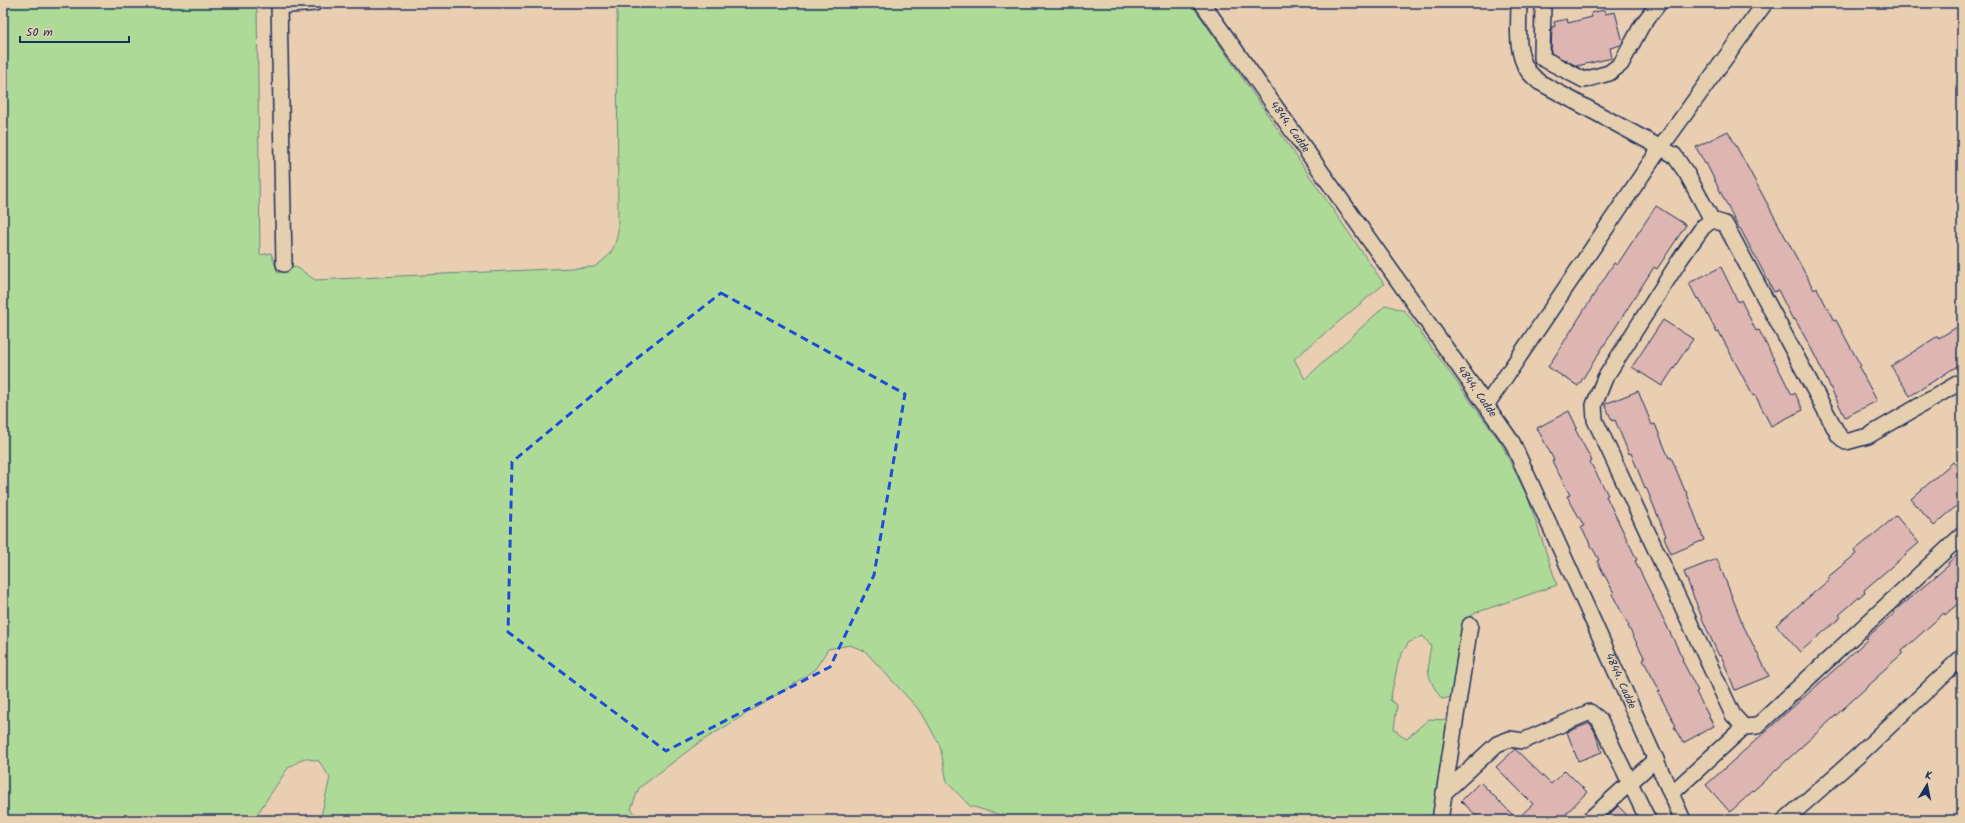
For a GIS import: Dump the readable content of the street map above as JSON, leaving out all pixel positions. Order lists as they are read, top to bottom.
{
  "streets": {
    "street": ["4844. Cadde"]
  },
  "scale_bar": "50 m",
  "north": "top"
}
